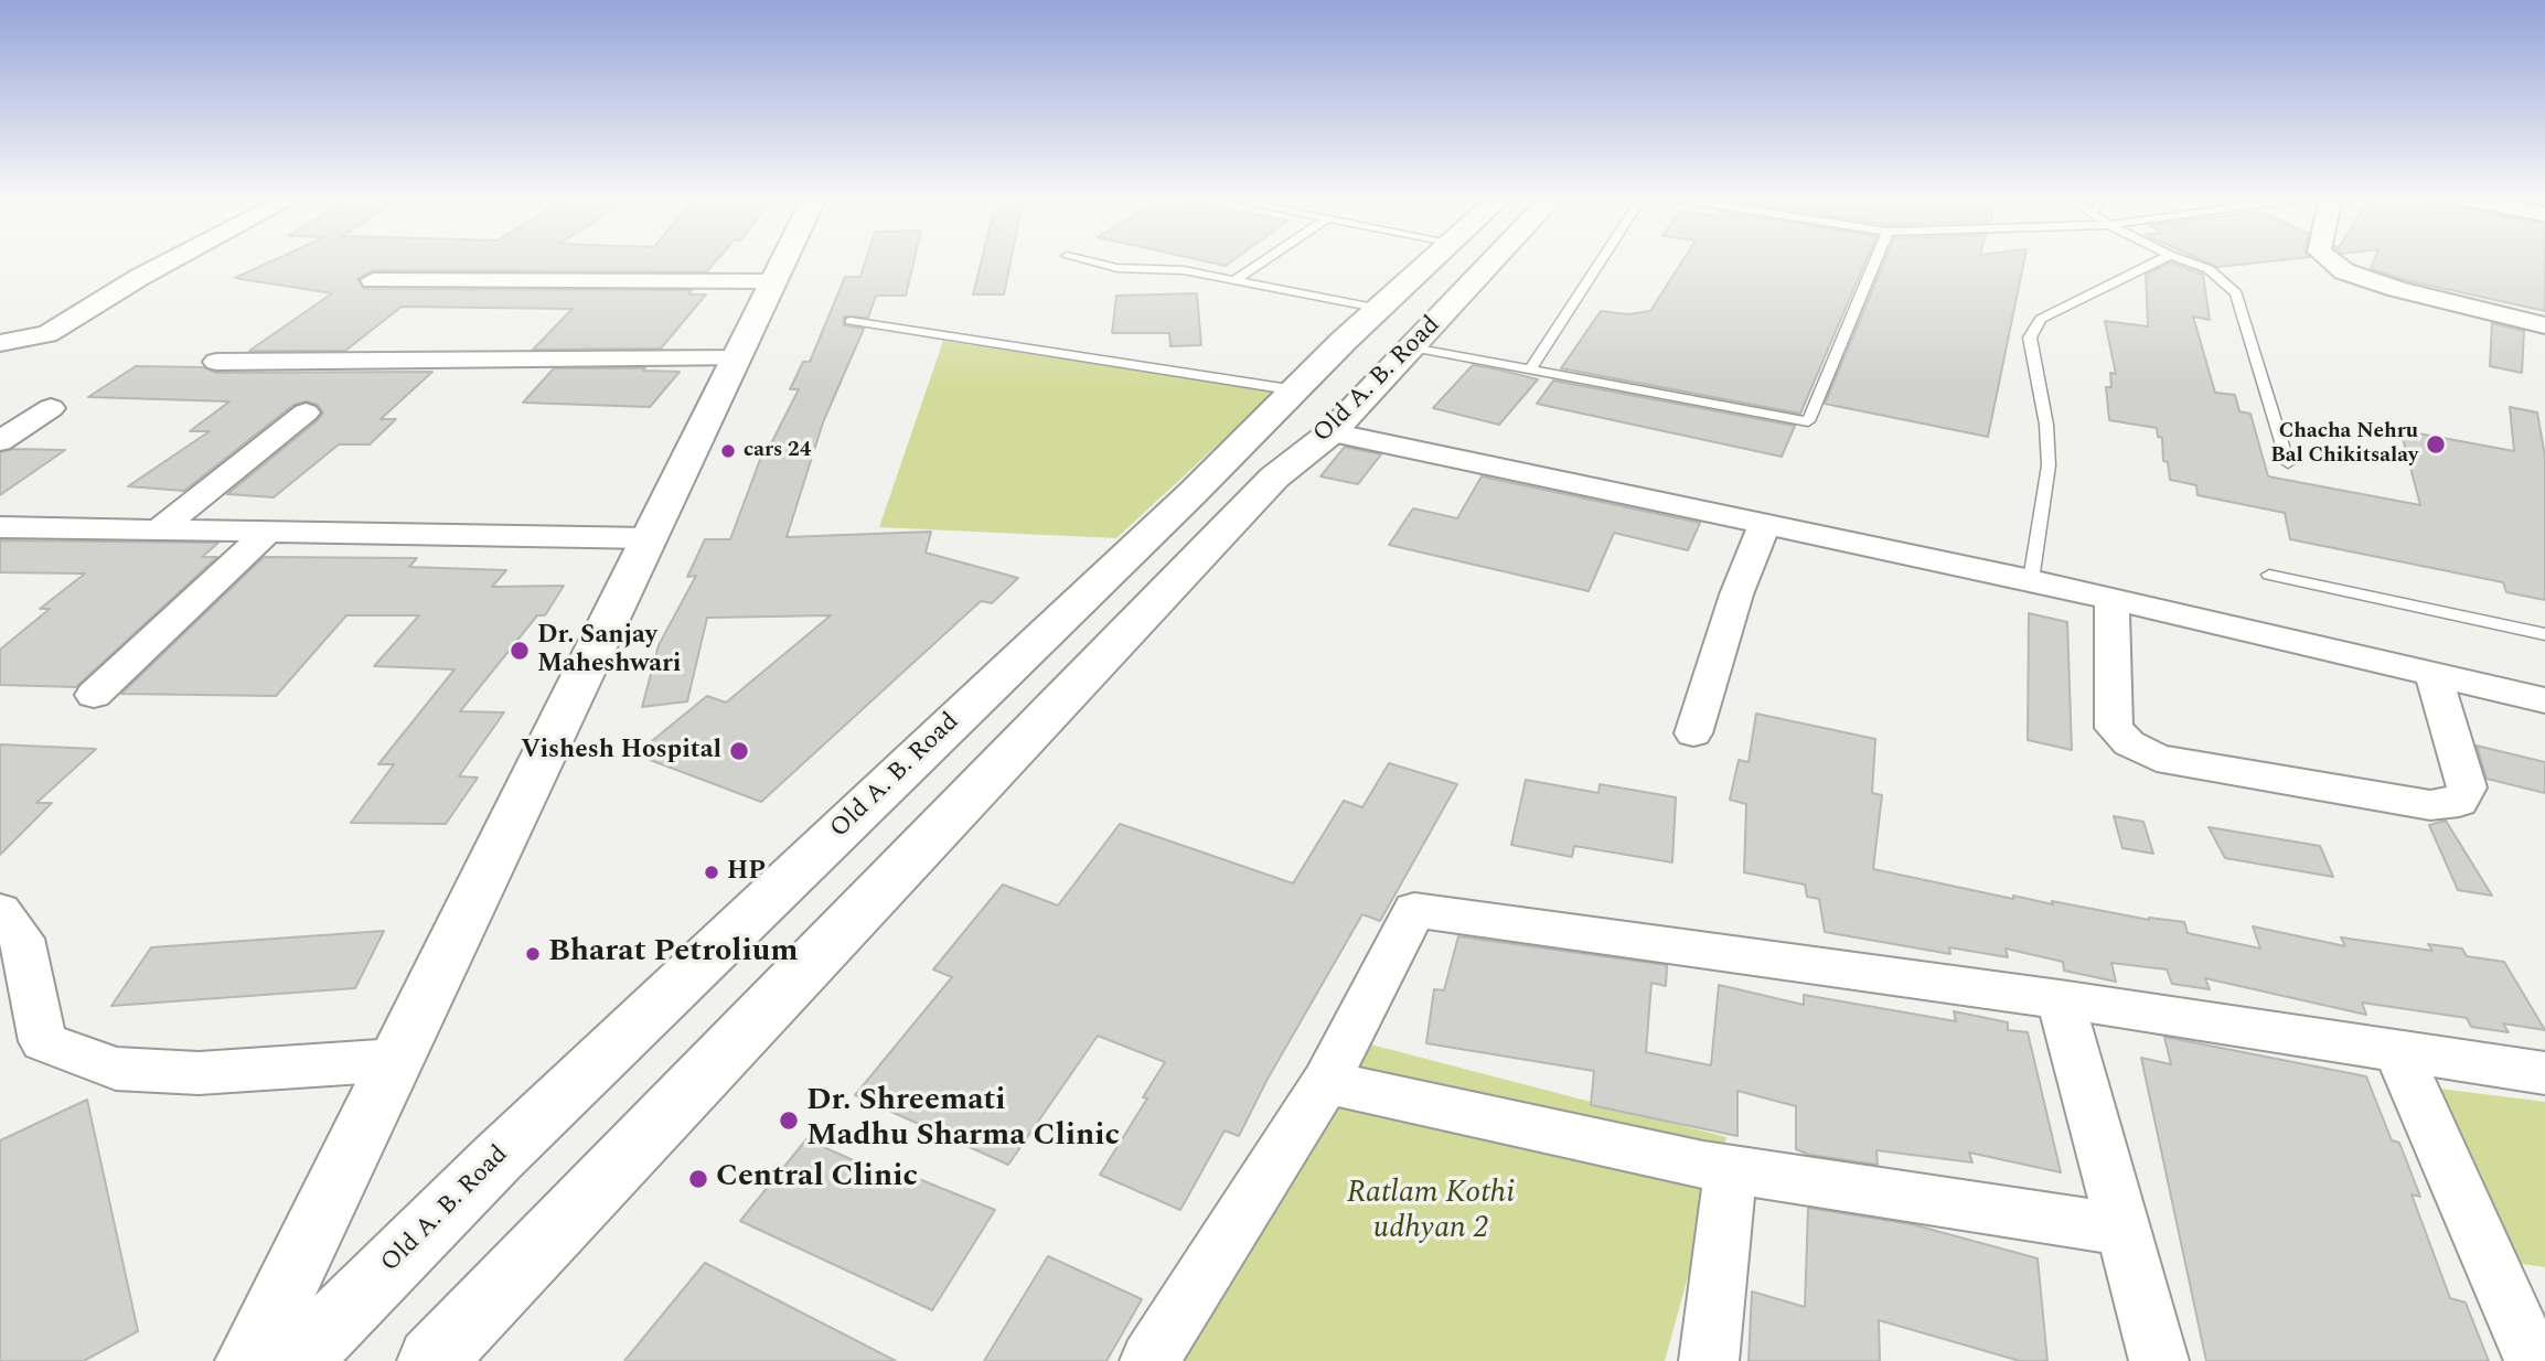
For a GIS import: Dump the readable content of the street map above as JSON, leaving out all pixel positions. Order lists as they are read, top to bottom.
{
  "streets": {
    "main road": ["Old A. B. Road"]
  },
  "parks": ["Ratlam Kothi udhyan 2"],
  "places": [
    "Chacha Nehru Bal Chikitsalay",
    "cars 24",
    "Dr. Sanjay Maheshwari",
    "Vishesh Hospital",
    "HP",
    "Bharat Petrolium",
    "Dr. Shreemati Madhu Sharma Clinic",
    "Central Clinic"
  ]
}
